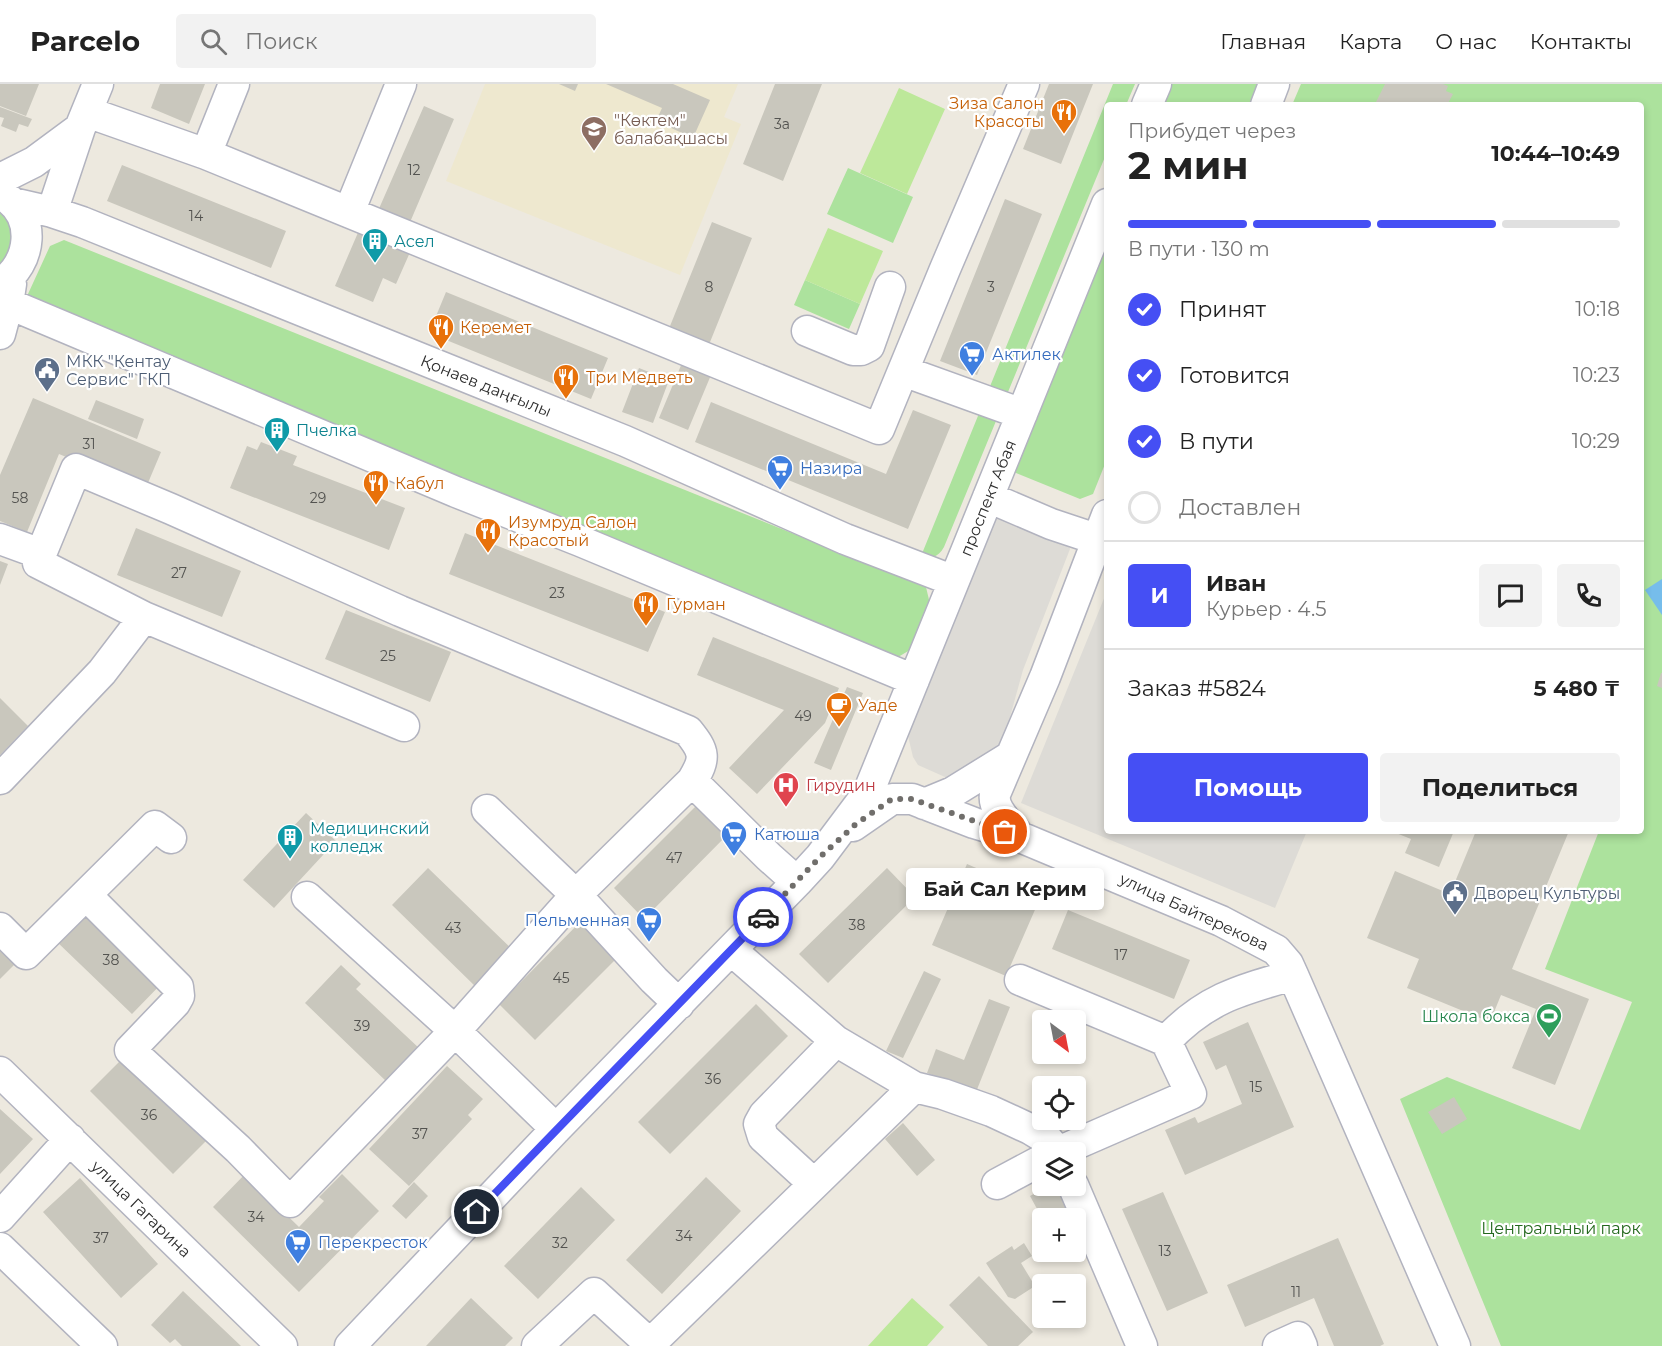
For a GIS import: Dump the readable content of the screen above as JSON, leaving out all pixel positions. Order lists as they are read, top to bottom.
{
  "streets": {
    "street": [
      "Қонаев даңғылы",
      "проспект Абая",
      "улица Байтерекова",
      "улица Гагарина"
    ]
  },
  "crossings": [
    ["Қонаев даңғылы", "проспект Абая"],
    ["проспект Абая", "улица Байтерекова"]
  ],
  "parks": ["Центральный парк"],
  "places": {
    "restaurant": [
      "Зиза Салон Красоты",
      "Керемет",
      "Три Медветь",
      "Кабул",
      "Изумруд Салон Красотый",
      "Гурман"
    ],
    "school or university": ["\"Көктем\" балабақшасы"],
    "building": ["Асел", "Пчелка", "Медицинский колледж"],
    "supermarket": [
      "Актилек",
      "Назира",
      "Катюша",
      "Пельменная",
      "Перекресток"
    ],
    "public building": ["МКК \"Кентау Сервис\" ГКП", "Дворец Культуры"],
    "cafe": ["Уаде"],
    "hospital": ["Гирудин"],
    "other": ["Бай Сал Керим"],
    "sports": ["Школа бокса"]
  },
  "house_numbers": [
    "3а",
    "12",
    "14",
    "8",
    "3",
    "31",
    "58",
    "29",
    "27",
    "23",
    "25",
    "49",
    "47",
    "38",
    "43",
    "17",
    "38",
    "45",
    "39",
    "36",
    "15",
    "36",
    "37",
    "34",
    "34",
    "37",
    "32",
    "13",
    "11"
  ],
  "north": "bottom right",
  "page": {
    "header": "Parcelo",
    "search": "Поиск",
    "nav": [
      "Главная",
      "Карта",
      "О нас",
      "Контакты"
    ],
    "heading": ["2 мин", "Прибудет через", "10:44–10:49"],
    "panel": [
      "Иван",
      "Курьер · 4.5",
      "Заказ #5824",
      "5 480 ₸"
    ],
    "bar": "В пути · 130 m",
    "list": [
      ["Принят", "10:18"],
      ["Готовится", "10:23"],
      ["В пути", "10:29"],
      "Доставлен"
    ],
    "round": "И",
    "buttons": ["Помощь", "Поделиться"],
    "bubble": "Бай Сал Керим",
    "map_buttons": ["+", "−"]
  }
}
